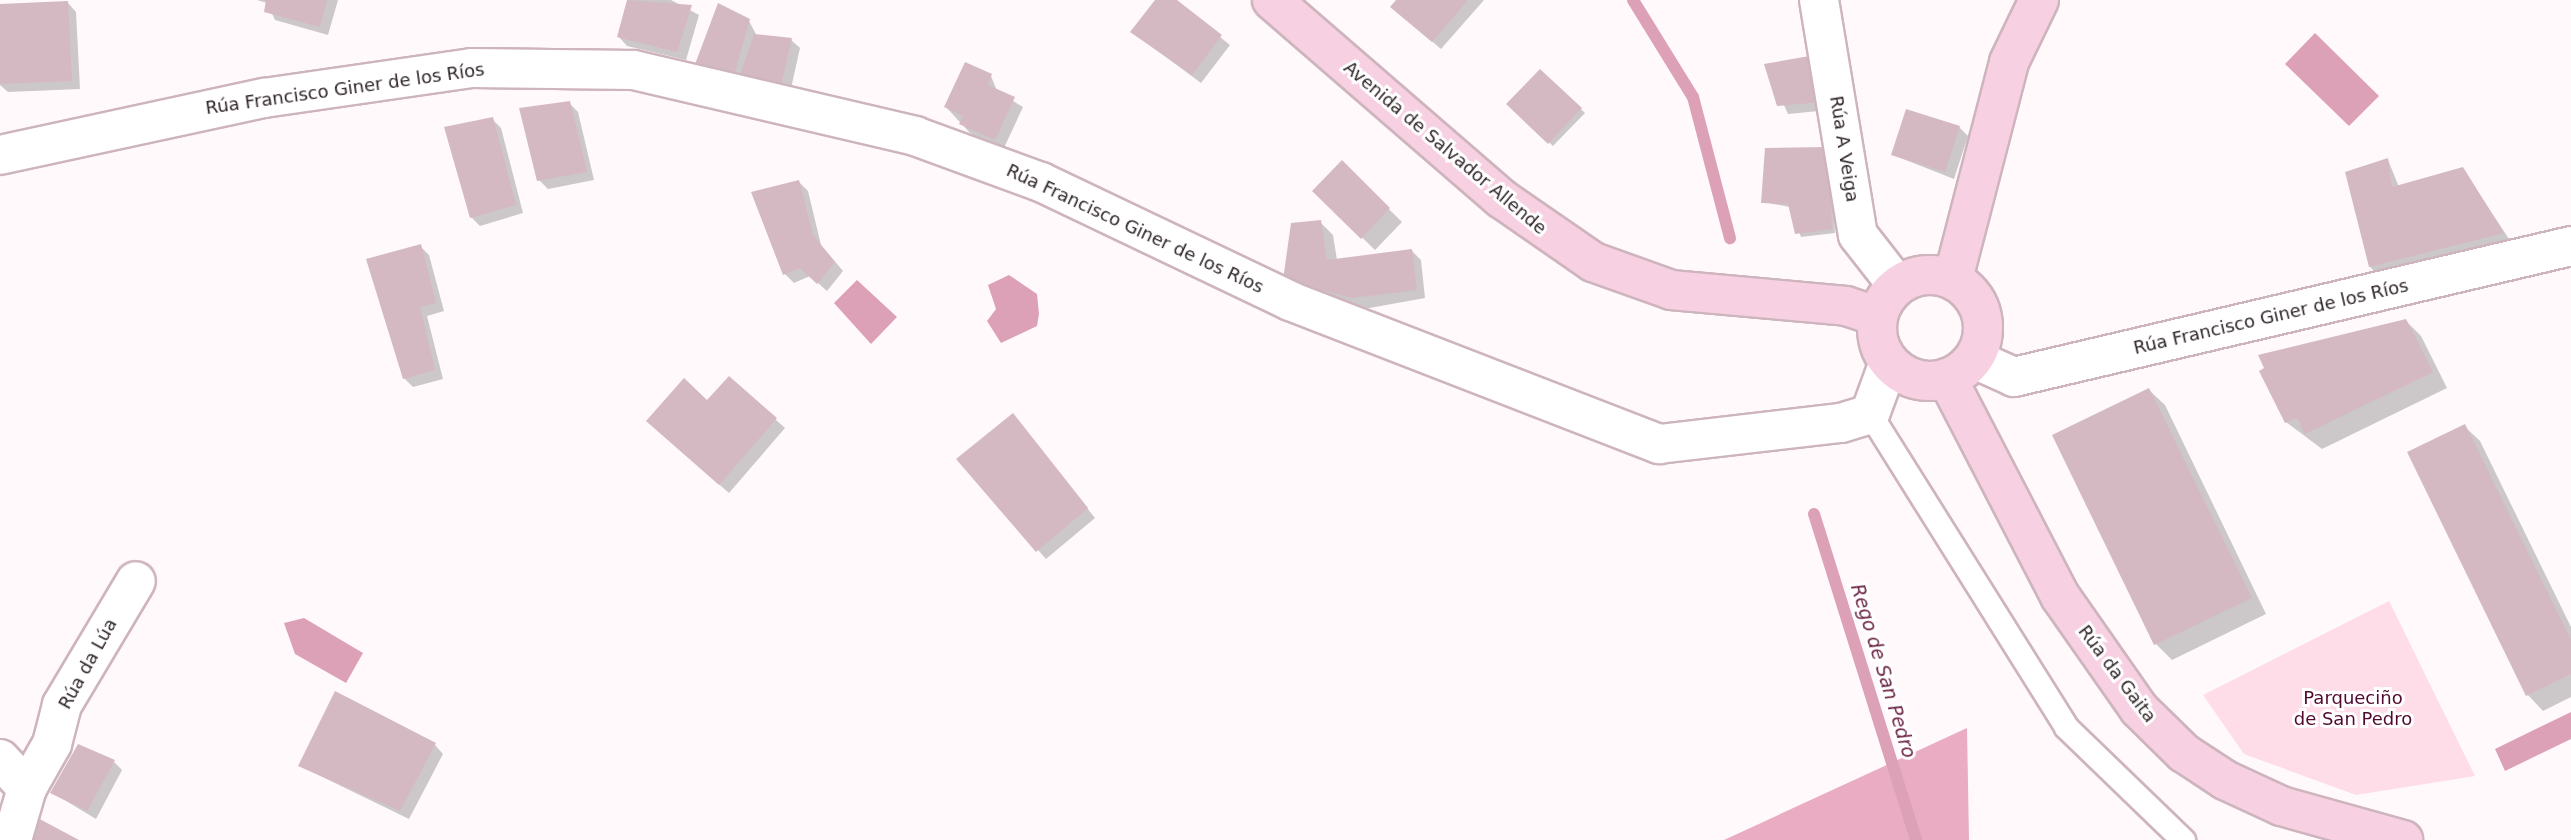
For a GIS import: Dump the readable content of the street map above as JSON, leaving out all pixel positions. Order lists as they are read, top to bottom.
{
  "streets": {
    "street": [
      "Rúa Francisco Giner de los Ríos",
      "Avenida de Salvador Allende",
      "Rúa A Veiga",
      "Rúa da Lúa",
      "Rúa da Gaita"
    ]
  },
  "crossings": [
    ["Rúa Francisco Giner de los Ríos", "Avenida de Salvador Allende"],
    ["Rúa Francisco Giner de los Ríos", "Rúa A Veiga"],
    ["Rúa Francisco Giner de los Ríos", "Rúa da Gaita"],
    ["Avenida de Salvador Allende", "Rúa A Veiga"],
    ["Avenida de Salvador Allende", "Rúa da Gaita"],
    ["Rúa A Veiga", "Rúa da Gaita"]
  ],
  "water": ["Rego de San Pedro"],
  "parks": ["Parqueciño de San Pedro"]
}
